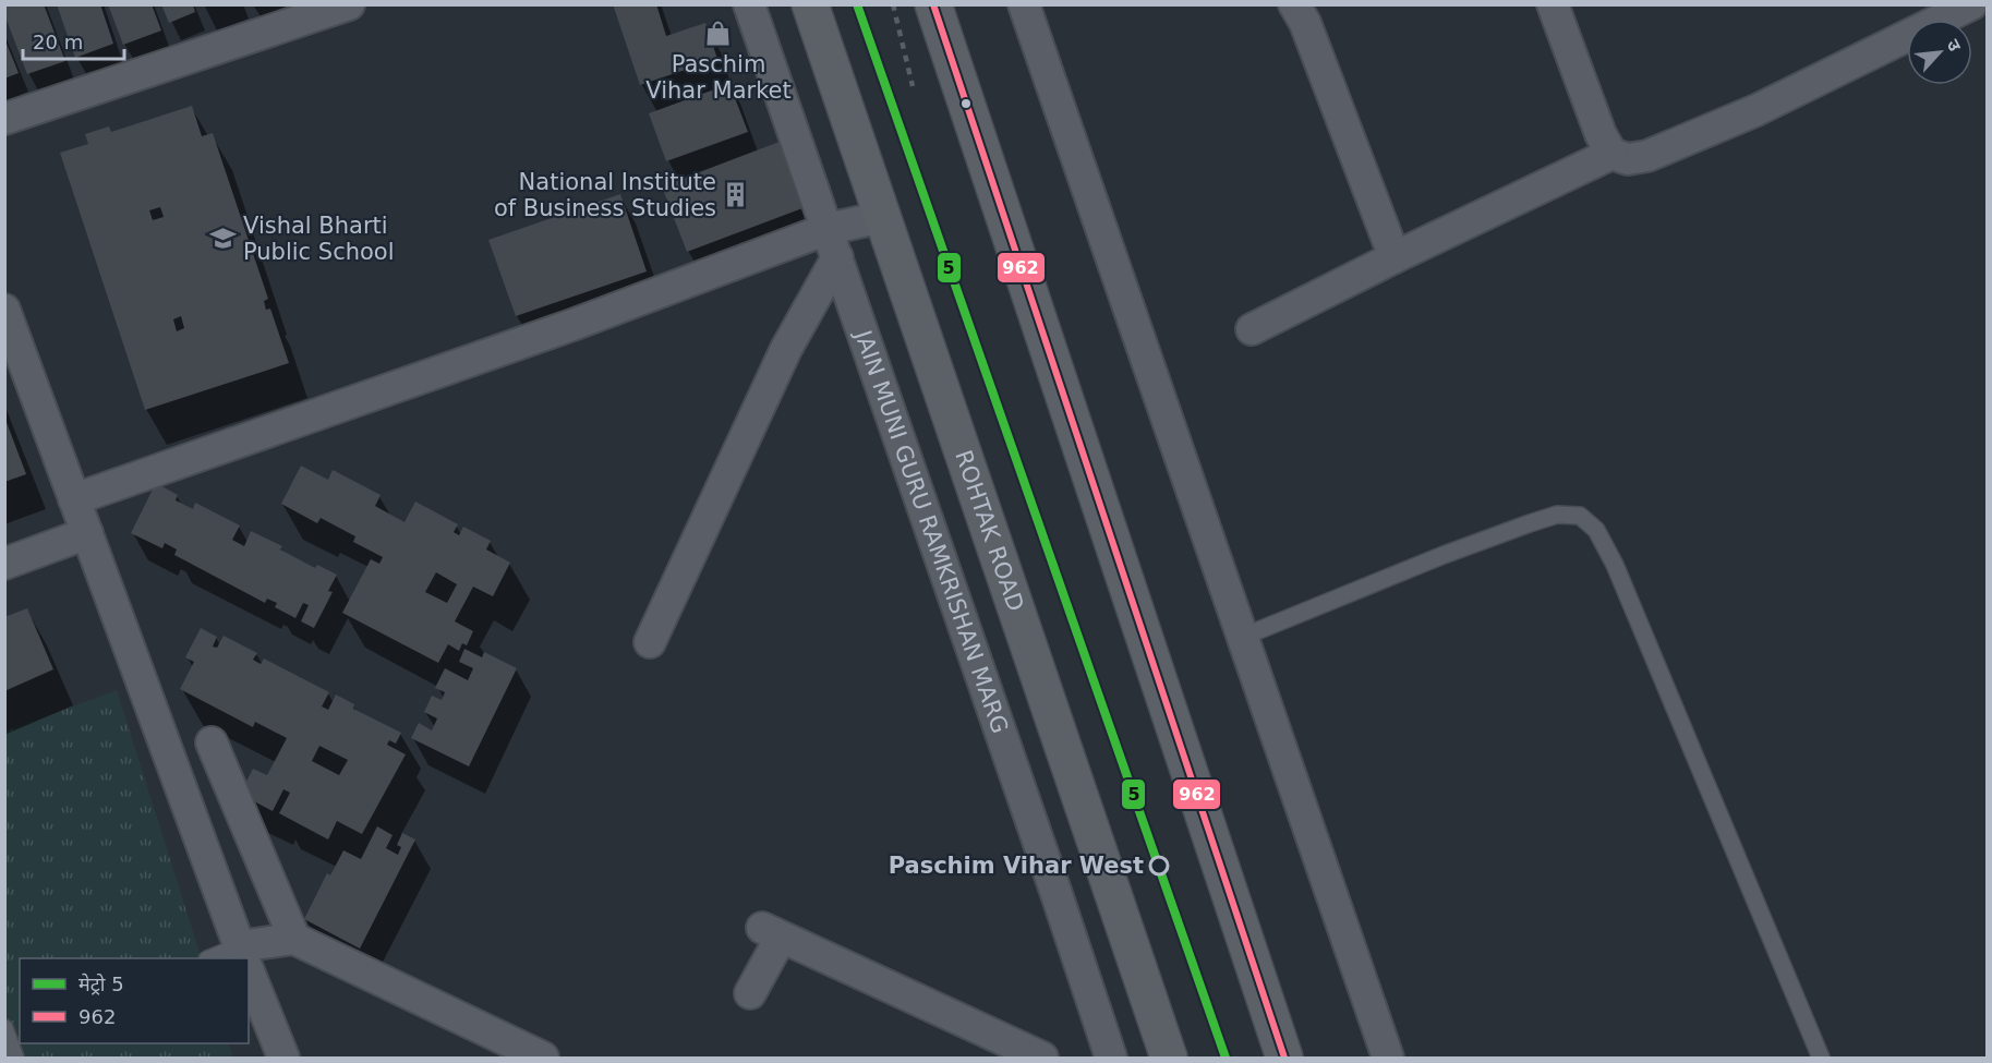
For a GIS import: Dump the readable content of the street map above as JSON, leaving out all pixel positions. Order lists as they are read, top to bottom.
{
  "streets": {
    "main road": ["ROHTAK ROAD"],
    "street": ["JAIN MUNI GURU RAMKRISHAN MARG"]
  },
  "places": {
    "shop": ["Paschim Vihar Market"],
    "building": ["National Institute of Business Studies"],
    "school or university": ["Vishal Bharti Public School"],
    "other": ["Paschim Vihar West"]
  },
  "lines": ["metro line 5", "transit line 962"],
  "legend": ["मेट्रो 5", "962"],
  "scale_bar": "20 m",
  "north": "top right"
}
